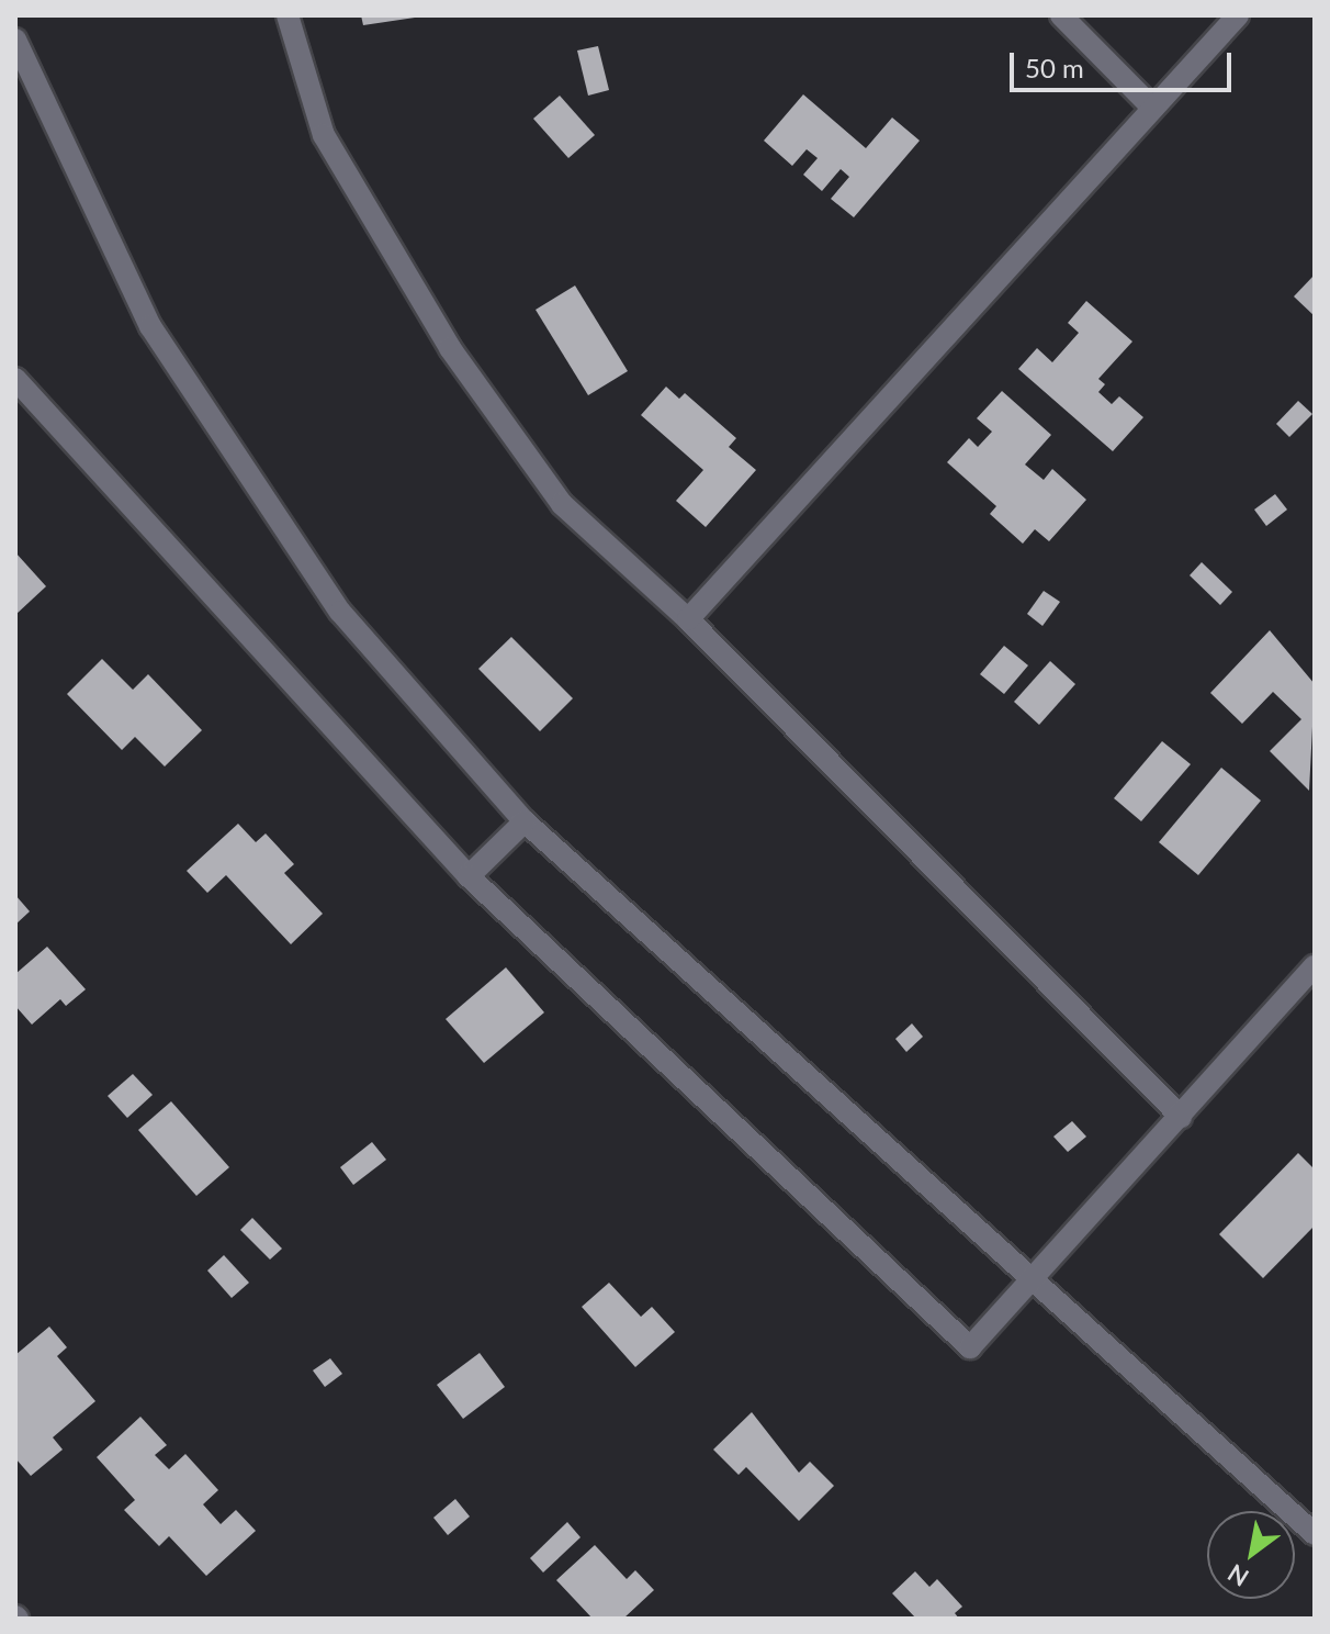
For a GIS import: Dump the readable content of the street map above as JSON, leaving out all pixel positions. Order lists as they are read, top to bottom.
{
  "scale_bar": "50 m",
  "north": "bottom left"
}
